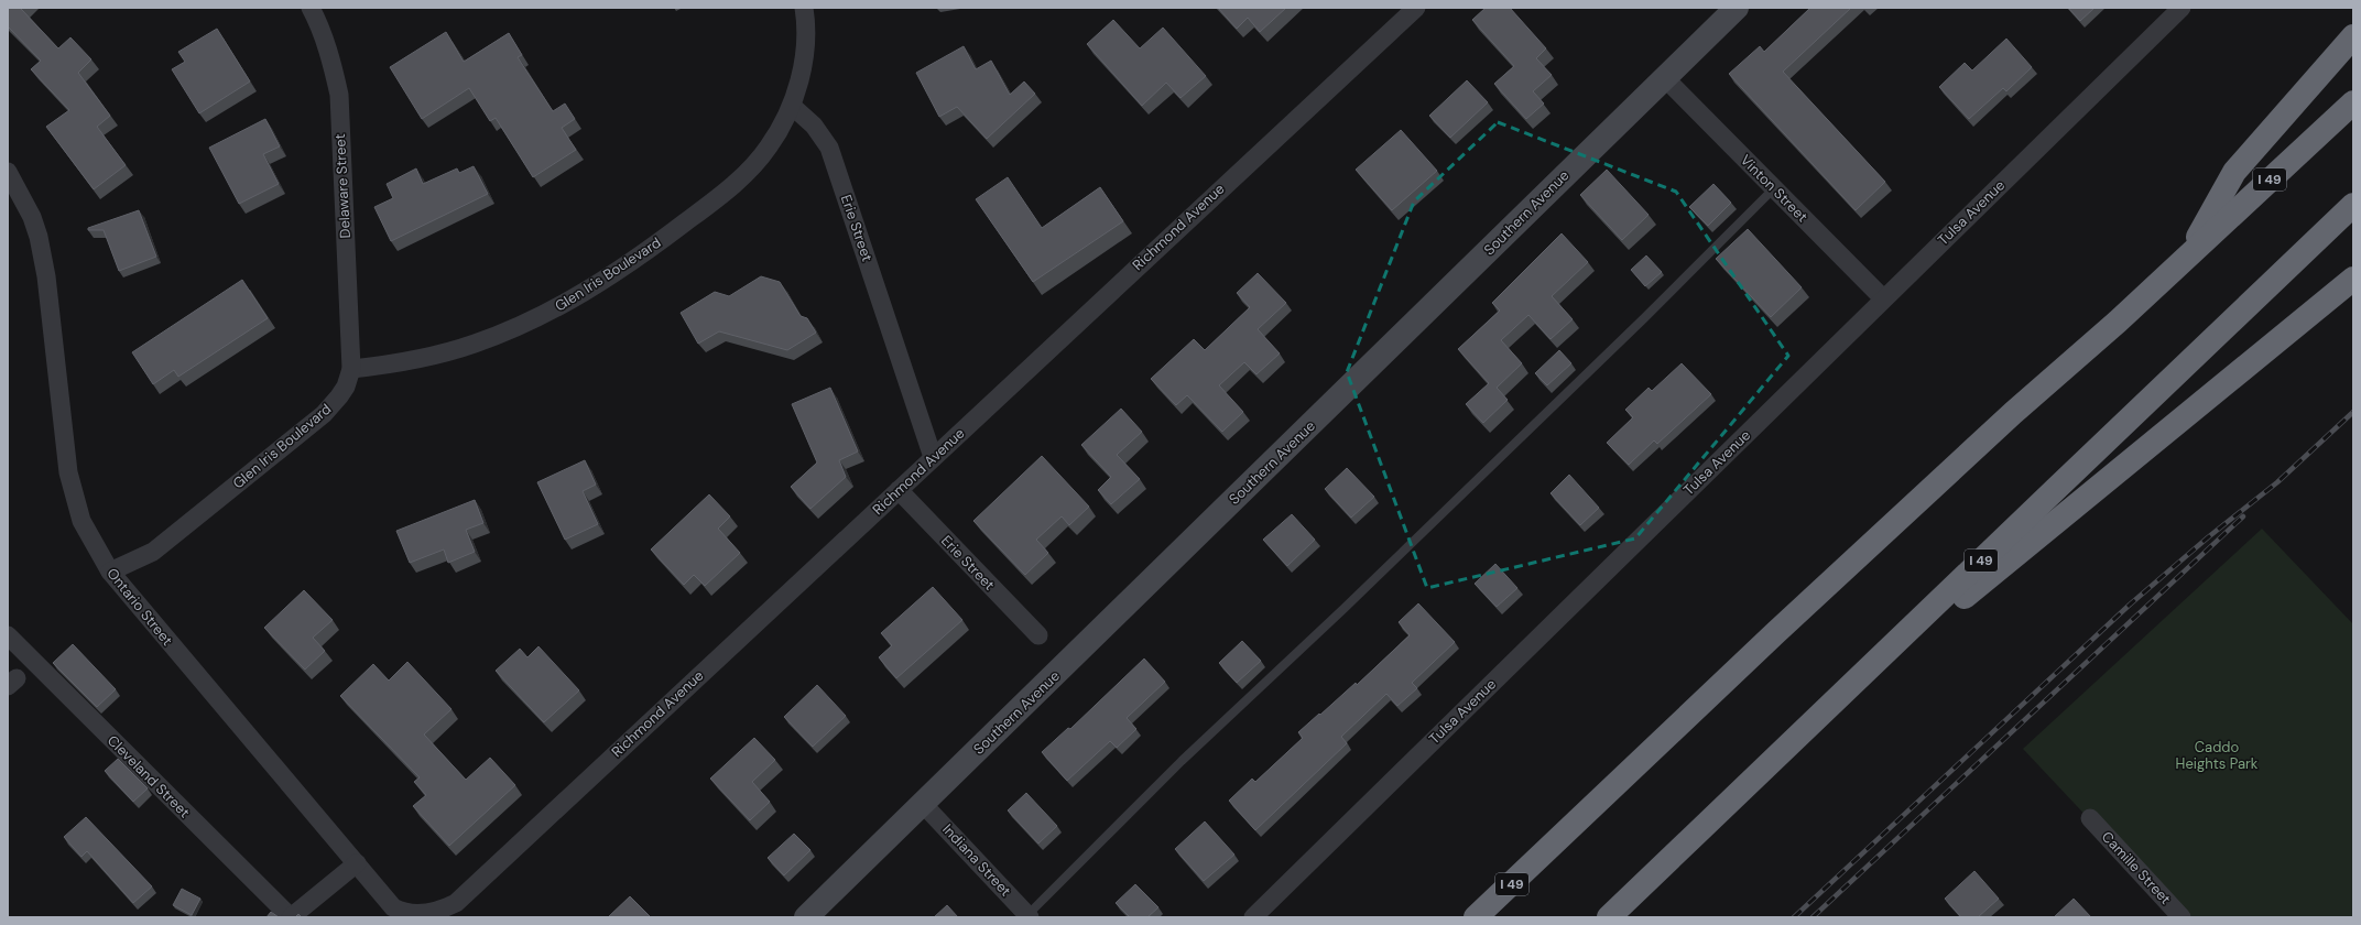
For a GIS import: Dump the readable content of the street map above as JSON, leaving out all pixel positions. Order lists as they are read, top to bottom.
{
  "streets": {
    "highway": ["I 49"],
    "street": [
      "Delaware Street",
      "Vinton Street",
      "Southern Avenue",
      "Tulsa Avenue",
      "Richmond Avenue",
      "Erie Street",
      "Glen Iris Boulevard",
      "Ontario Street",
      "Cleveland Street",
      "Indiana Street",
      "Camille Street"
    ]
  },
  "crossings": [
    ["Delaware Street", "Glen Iris Boulevard"],
    ["Vinton Street", "Southern Avenue"],
    ["Vinton Street", "Tulsa Avenue"],
    ["Southern Avenue", "Indiana Street"],
    ["Richmond Avenue", "Erie Street"],
    ["Richmond Avenue", "Ontario Street"],
    ["Erie Street", "Glen Iris Boulevard"],
    ["Glen Iris Boulevard", "Ontario Street"]
  ],
  "parks": ["Caddo Heights Park"]
}
